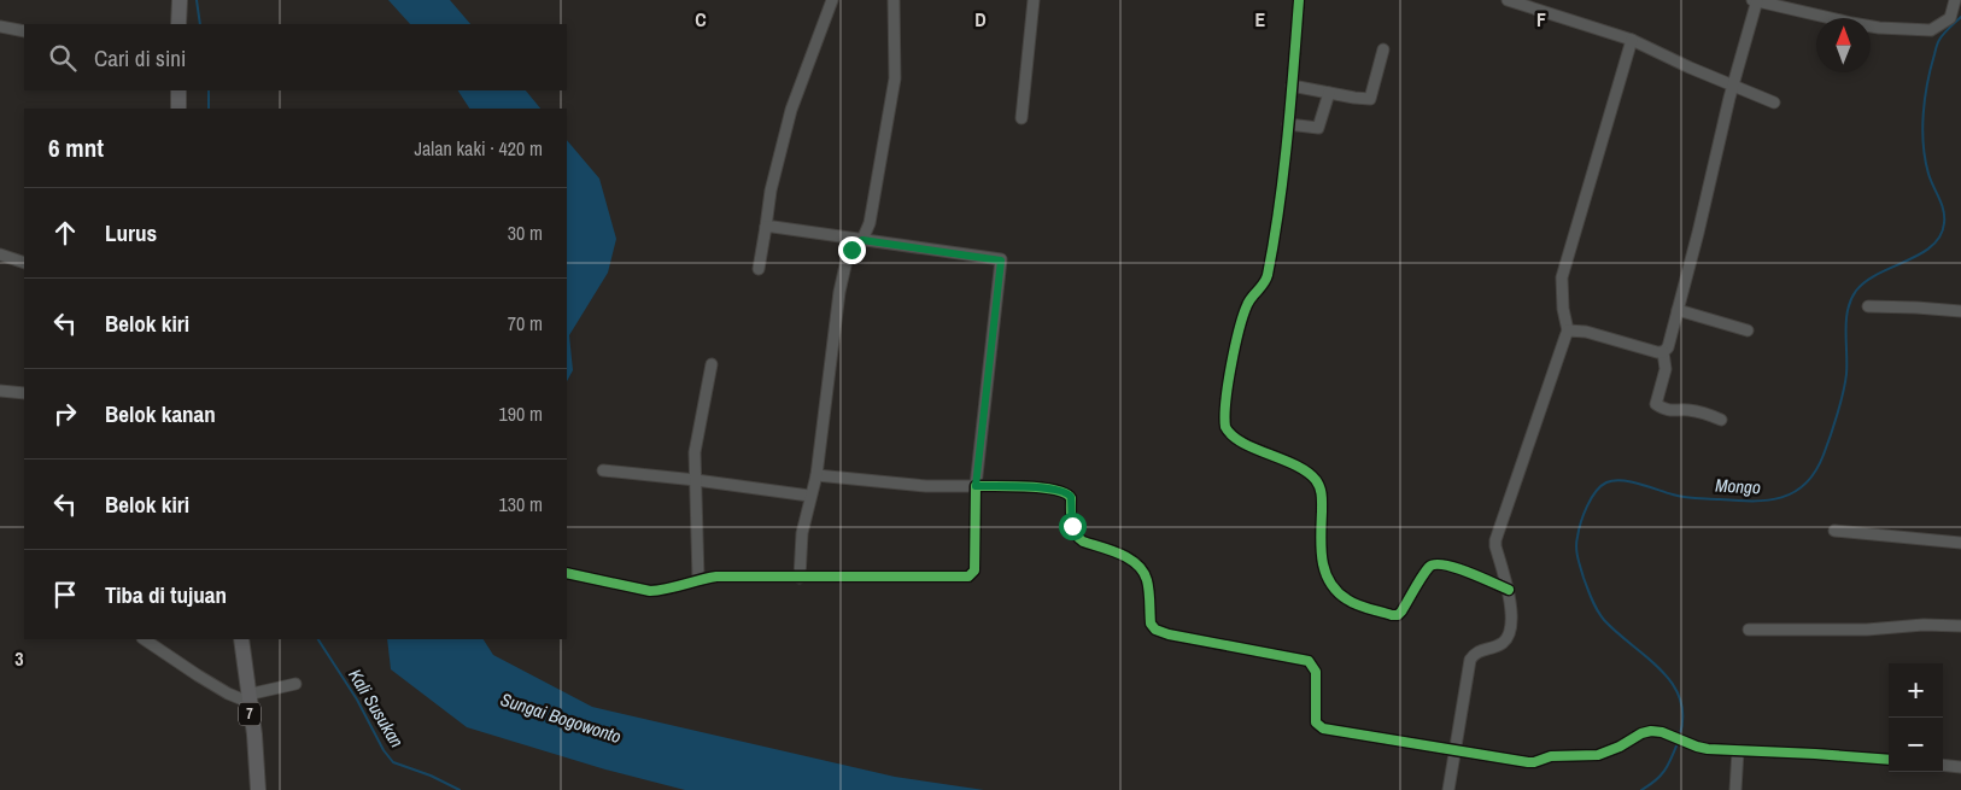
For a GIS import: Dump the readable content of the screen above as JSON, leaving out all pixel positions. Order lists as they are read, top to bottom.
{
  "streets": {
    "highway": ["7"]
  },
  "water": ["Mongo", "Kali Susukan", "Sungai Bogowonto"],
  "north": "top",
  "page": {
    "search": "Cari di sini",
    "heading": ["6 mnt", "Jalan kaki · 420 m"],
    "list": [
      ["Lurus", "30 m"],
      ["Belok kiri", "70 m"],
      ["Belok kanan", "190 m"],
      ["Belok kiri", "130 m"],
      "Tiba di tujuan"
    ],
    "map_buttons": ["+", "−"]
  },
  "grid": {
    "columns": [
      "C",
      "D",
      "E",
      "F"
    ],
    "rows": ["3"]
  }
}
